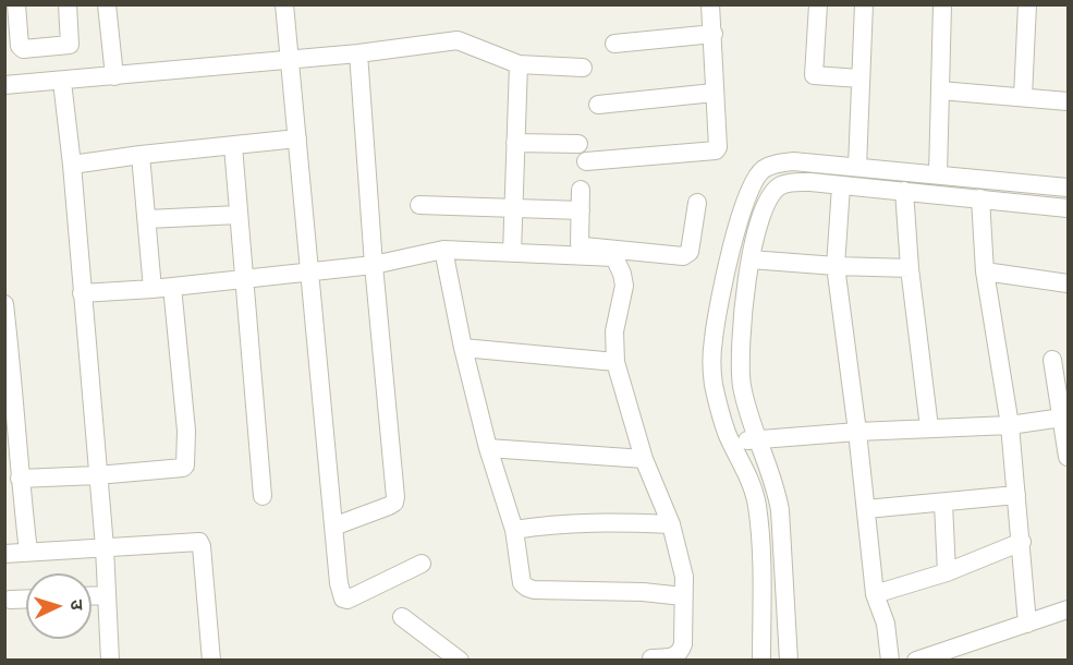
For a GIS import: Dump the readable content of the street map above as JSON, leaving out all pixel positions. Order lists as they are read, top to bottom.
{
  "north": "right"
}
